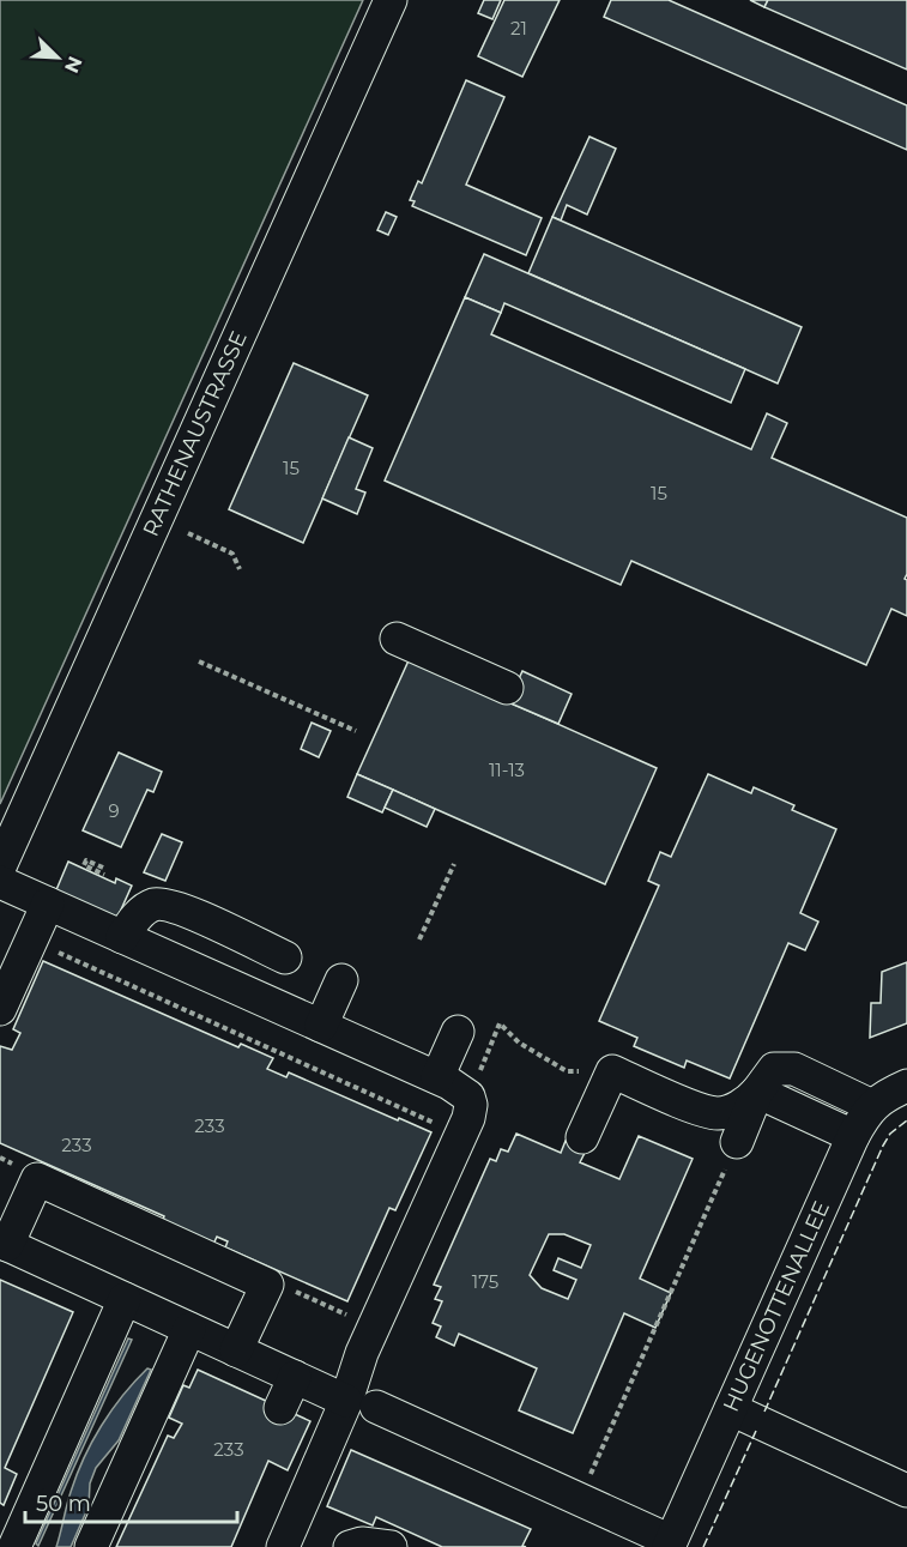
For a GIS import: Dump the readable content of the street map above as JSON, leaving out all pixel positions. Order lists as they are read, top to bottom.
{
  "streets": {
    "street": ["RATHENAUSTRASSE", "HUGENOTTENALLEE"]
  },
  "house_numbers": [
    "21",
    "15",
    "15",
    "11-13",
    "9",
    "233",
    "233",
    "175",
    "233"
  ],
  "scale_bar": "50 m",
  "north": "bottom right"
}
